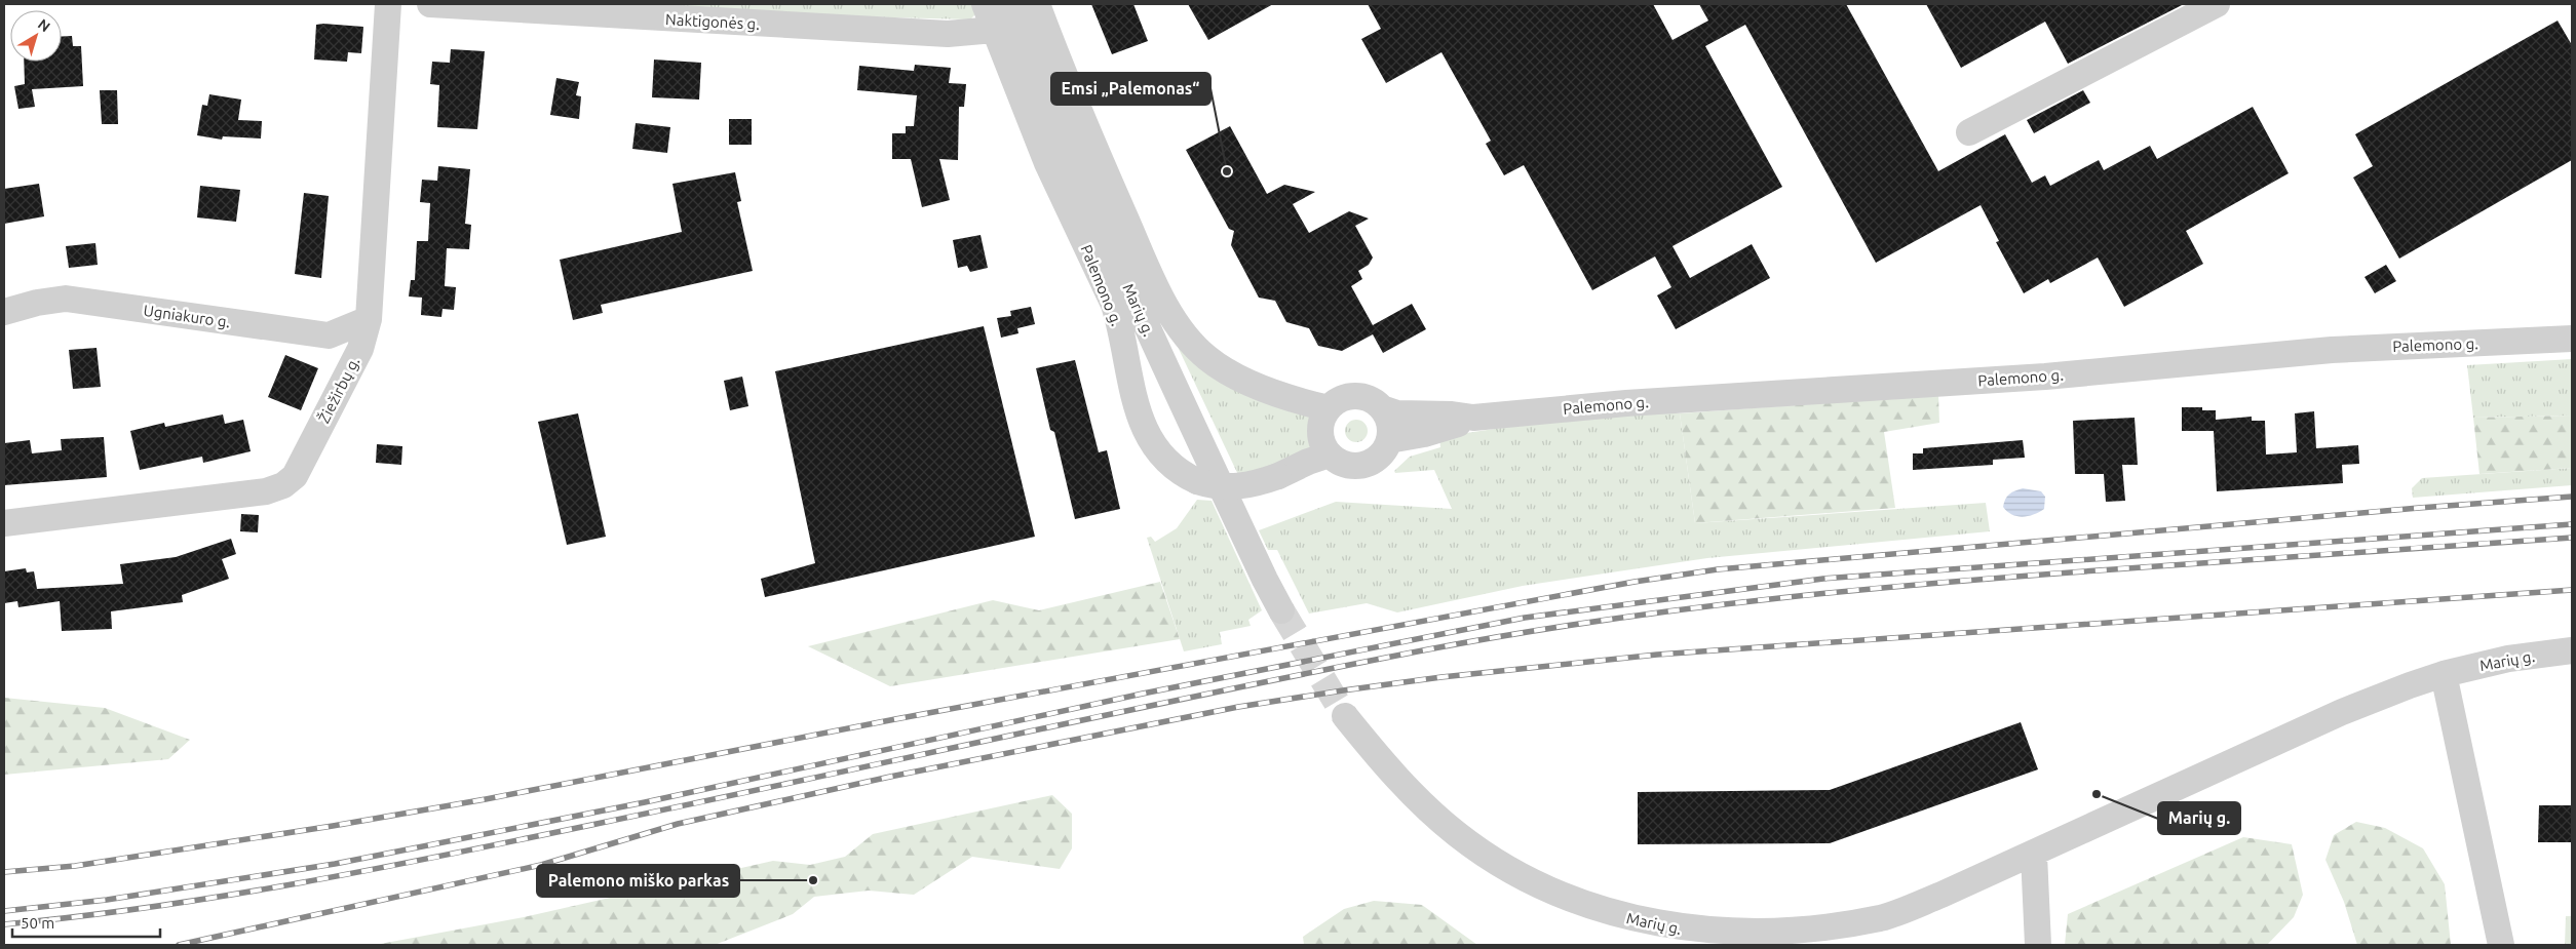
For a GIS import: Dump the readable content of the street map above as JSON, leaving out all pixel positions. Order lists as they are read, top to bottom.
{
  "streets": {
    "street": [
      "Naktigonės g.",
      "Palemono g.",
      "Marių g.",
      "Ugniakuro g.",
      "Žiežirbų g."
    ]
  },
  "crossings": [
    ["Naktigonės g.", "Palemono g."],
    ["Ugniakuro g.", "Žiežirbų g."]
  ],
  "places": ["Emsi „Palemonas“", "Marių g.", "Palemono miško parkas"],
  "scale_bar": "50 m",
  "north": "top right"
}
